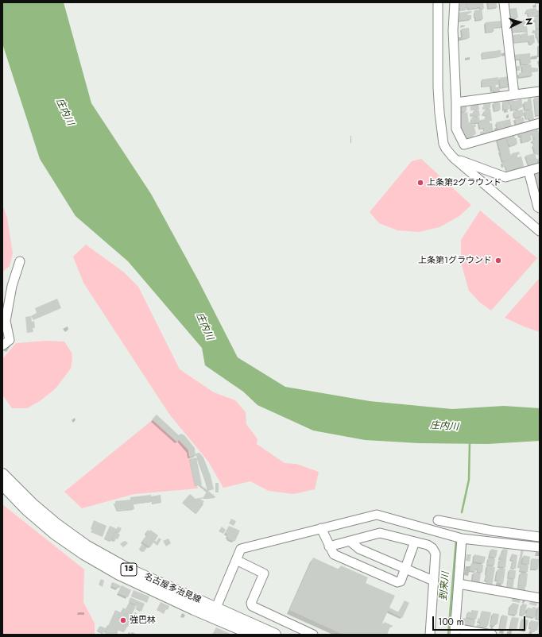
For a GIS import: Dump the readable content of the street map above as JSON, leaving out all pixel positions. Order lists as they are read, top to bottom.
{
  "streets": {
    "main road": ["15", "名古屋多治見線"]
  },
  "water": ["庄内川", "到来川"],
  "places": ["上条第2グラウンド", "上条第1グラウンド", "強巴林"],
  "scale_bar": "100 m",
  "north": "right"
}
